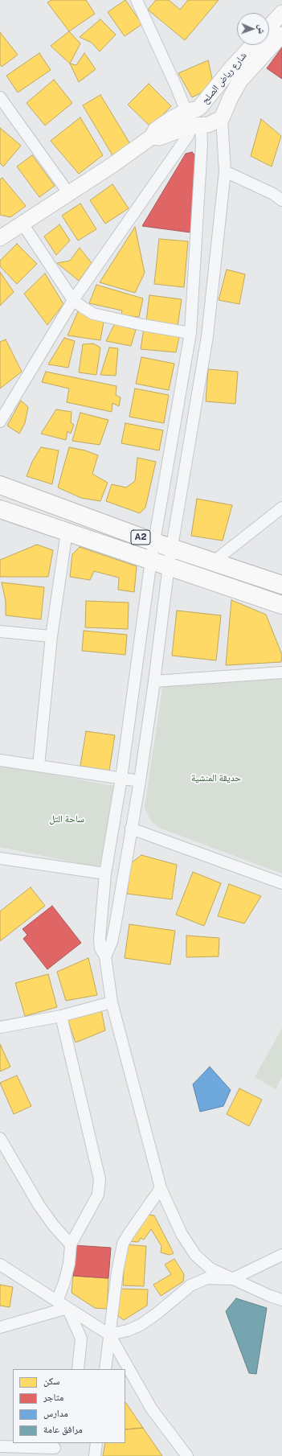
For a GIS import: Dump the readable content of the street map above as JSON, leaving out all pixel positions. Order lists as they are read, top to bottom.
{
  "streets": {
    "highway": ["A2"],
    "street": ["شارع رياض الصلح"]
  },
  "parks": ["حديقة المنشية", "ساحة التل"],
  "legend": [
    "سكن",
    "متاجر",
    "مدارس",
    "مرافق عامة"
  ],
  "north": "right"
}
